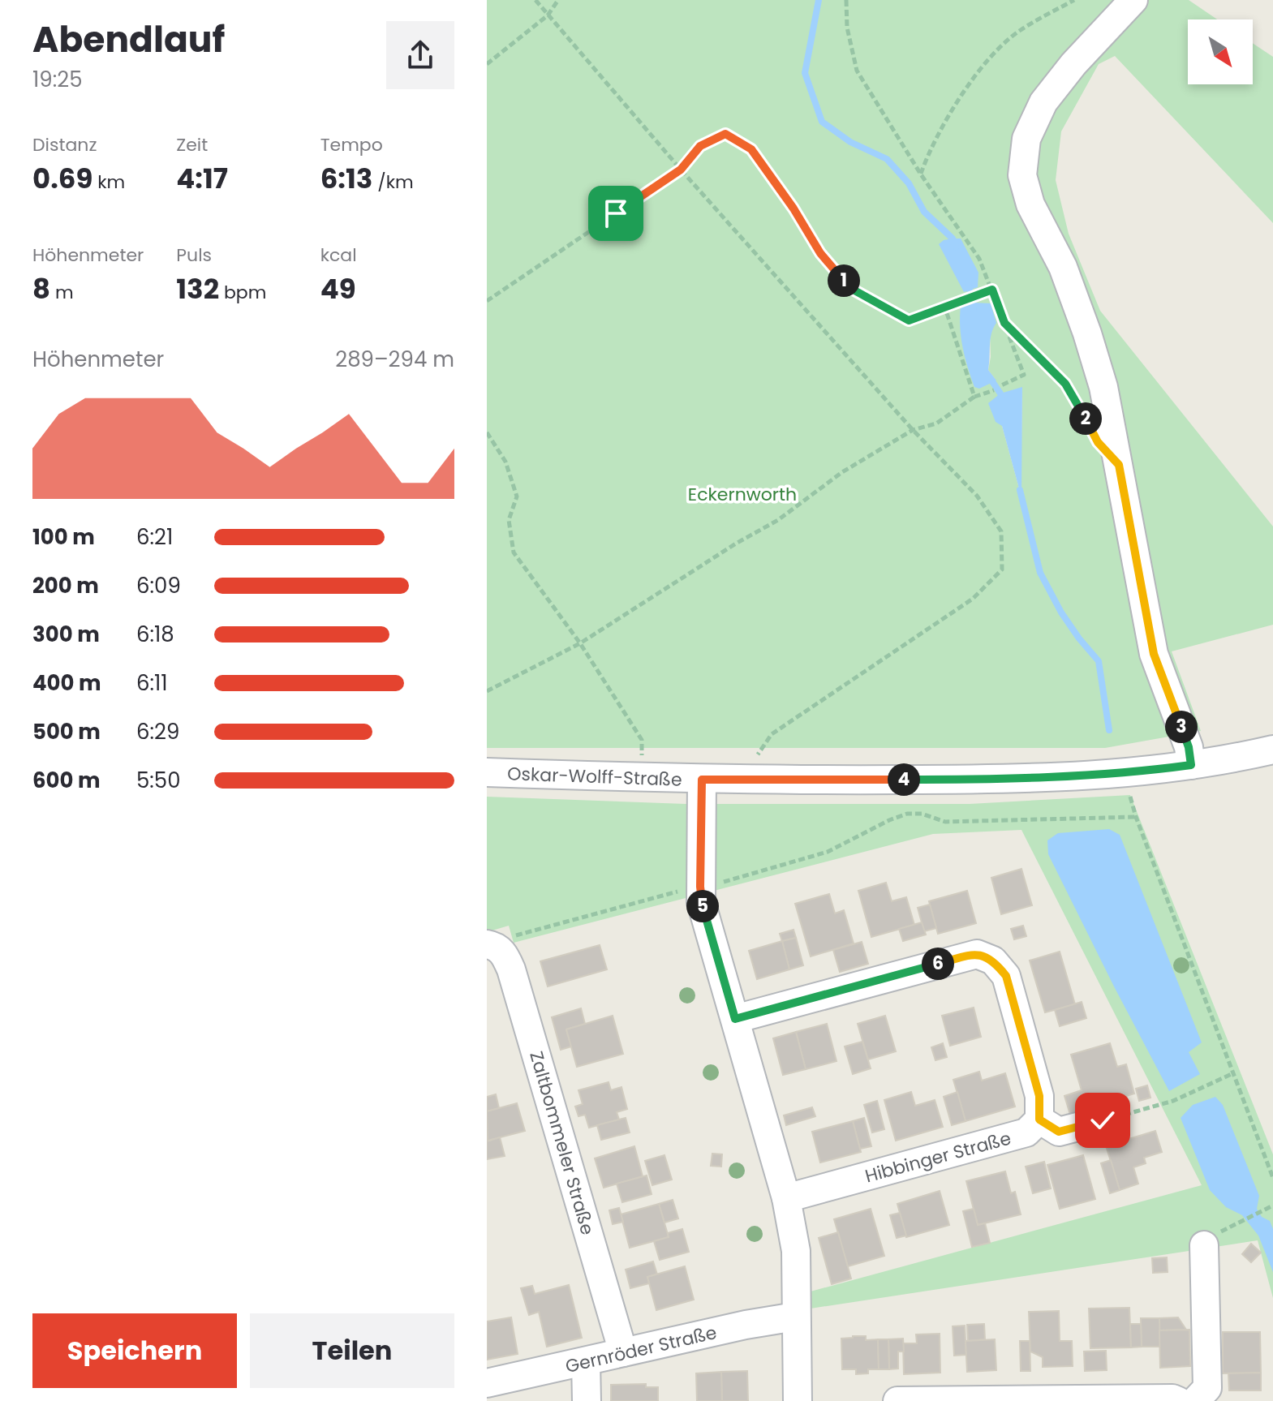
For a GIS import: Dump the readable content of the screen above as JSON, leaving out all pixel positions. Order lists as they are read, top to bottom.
{
  "streets": {
    "street": [
      "Oskar-Wolff-Straße",
      "Zaltbommeler Straße",
      "Hibbinger Straße",
      "Gernröder Straße"
    ]
  },
  "crossings": [
    ["Zaltbommeler Straße", "Gernröder Straße"]
  ],
  "parks": ["Eckernworth"],
  "north": "bottom right",
  "page": {
    "heading": ["Abendlauf", "19:25"],
    "stats": [
      ["Distanz", "0.69 km"],
      ["Zeit", "4:17"],
      ["Tempo", "6:13 /km"],
      ["Höhenmeter", "8 m"],
      ["Puls", "132 bpm"],
      ["kcal", "49"]
    ],
    "pins": [
      "1",
      "2",
      "3",
      "4",
      "5",
      "6"
    ],
    "chart": ["Höhenmeter", "289–294 m"],
    "list": [
      {
        "name": "100 m",
        "note": "6:21"
      },
      {
        "name": "200 m",
        "note": "6:09"
      },
      {
        "name": "300 m",
        "note": "6:18"
      },
      {
        "name": "400 m",
        "note": "6:11"
      },
      {
        "name": "500 m",
        "note": "6:29"
      },
      {
        "name": "600 m",
        "note": "5:50"
      }
    ],
    "buttons": ["Speichern", "Teilen"]
  }
}
